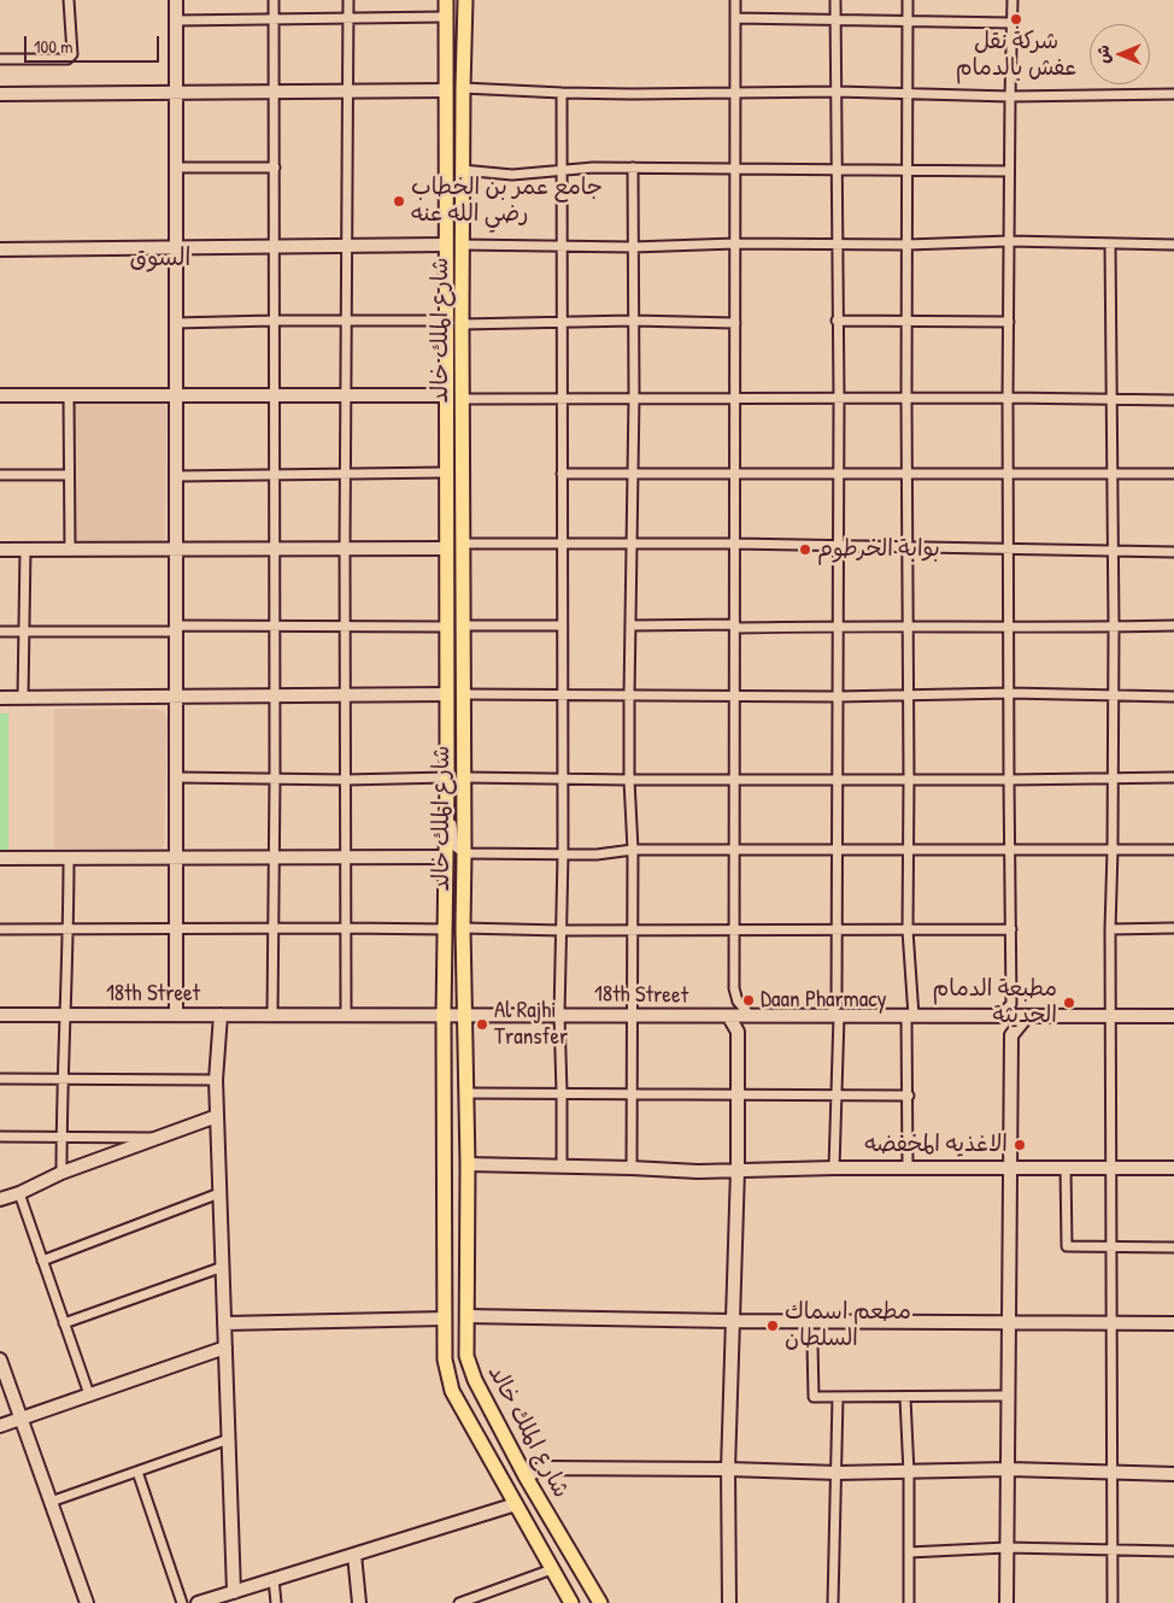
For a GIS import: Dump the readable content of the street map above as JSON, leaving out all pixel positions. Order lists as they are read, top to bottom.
{
  "streets": {
    "main road": ["شارع الملك خالد"],
    "street": ["18th Street"]
  },
  "crossings": [
    ["شارع الملك خالد", "18th Street"]
  ],
  "districts": ["السوق"],
  "places": [
    "شركة نقل عفش بالدمام",
    "جامع عمر بن الخطاب رضي الله عنه",
    "بوابة الخرطوم",
    "Daan Pharmacy",
    "مطبعة الدمام الحديثة",
    "Al Rajhi Transfer",
    "الاغذيه المخفضه",
    "مطعم اسماك السلطان"
  ],
  "scale_bar": "100 m",
  "north": "left"
}
